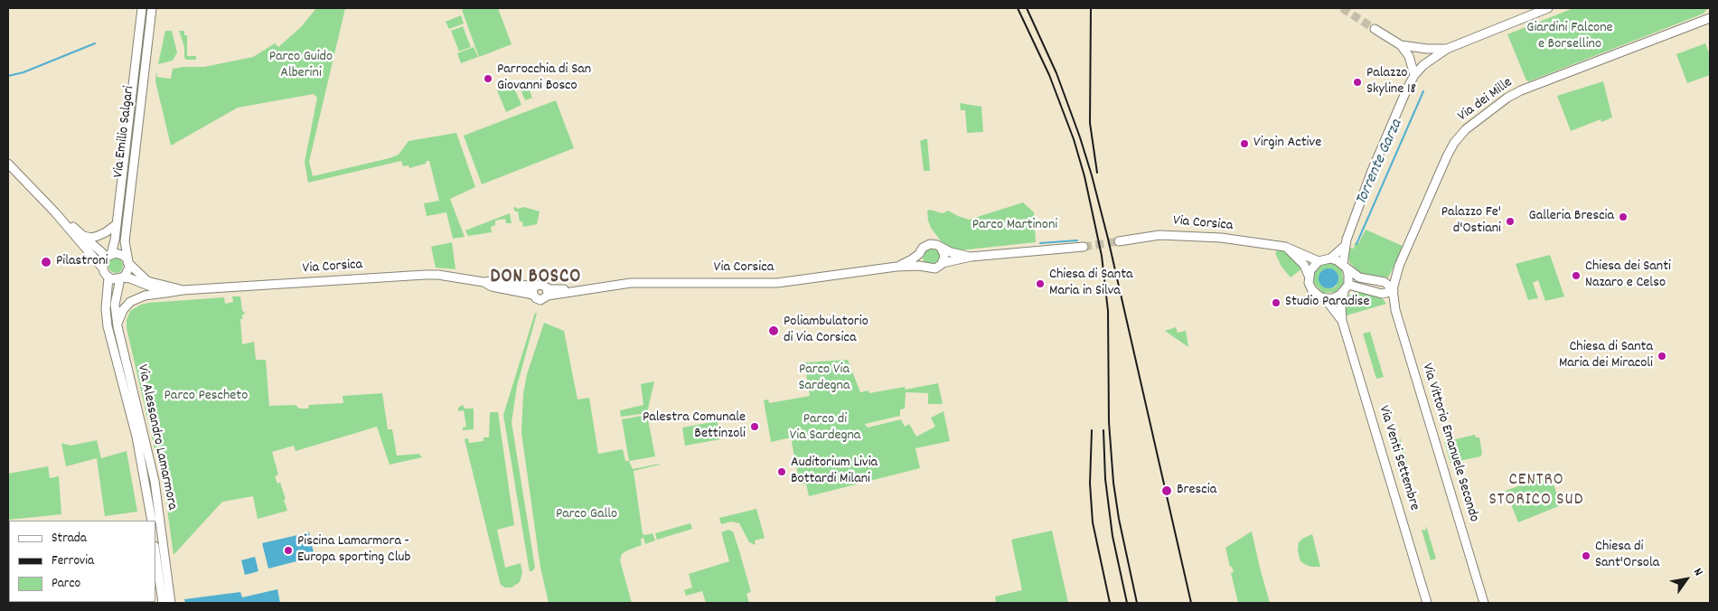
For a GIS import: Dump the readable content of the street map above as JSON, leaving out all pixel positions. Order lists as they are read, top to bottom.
{
  "streets": {
    "main road": [
      "Via dei Mille",
      "Via Emilio Salgari",
      "Via Corsica",
      "Via Alessandro Lamarmora",
      "Via Vittorio Emanuele Secondo",
      "Via Venti Settembre"
    ]
  },
  "crossings": [
    ["Via dei Mille", "Via Vittorio Emanuele Secondo"],
    ["Via Emilio Salgari", "Via Corsica"],
    ["Via Emilio Salgari", "Via Alessandro Lamarmora"],
    ["Via Corsica", "Via Alessandro Lamarmora"],
    ["Via Corsica", "Via Venti Settembre"]
  ],
  "districts": ["DON BOSCO", "CENTRO STORICO SUD"],
  "water": ["Torrente Garza"],
  "parks": [
    "Giardini Falcone e Borsellino",
    "Parco Guido Alberini",
    "Parco Martinoni",
    "Parco Via Sardegna",
    "Parco Pescheto",
    "Parco di Via Sardegna",
    "Parco Gallo"
  ],
  "places": [
    "Parrocchia di San Giovanni Bosco",
    "Palazzo Skyline 18",
    "Virgin Active",
    "Galleria Brescia",
    "Palazzo Fe' d'Ostiani",
    "Pilastroni",
    "Chiesa dei Santi Nazaro e Celso",
    "Chiesa di Santa Maria in Silva",
    "Studio Paradise",
    "Poliambulatorio di Via Corsica",
    "Chiesa di Santa Maria dei Miracoli",
    "Palestra Comunale Bettinzoli",
    "Auditorium Livia Bottardi Milani",
    "Brescia",
    "Piscina Lamarmora - Europa sporting Club",
    "Chiesa di Sant'Orsola"
  ],
  "legend": ["Strada", "Ferrovia", "Parco"],
  "north": "top right"
}
